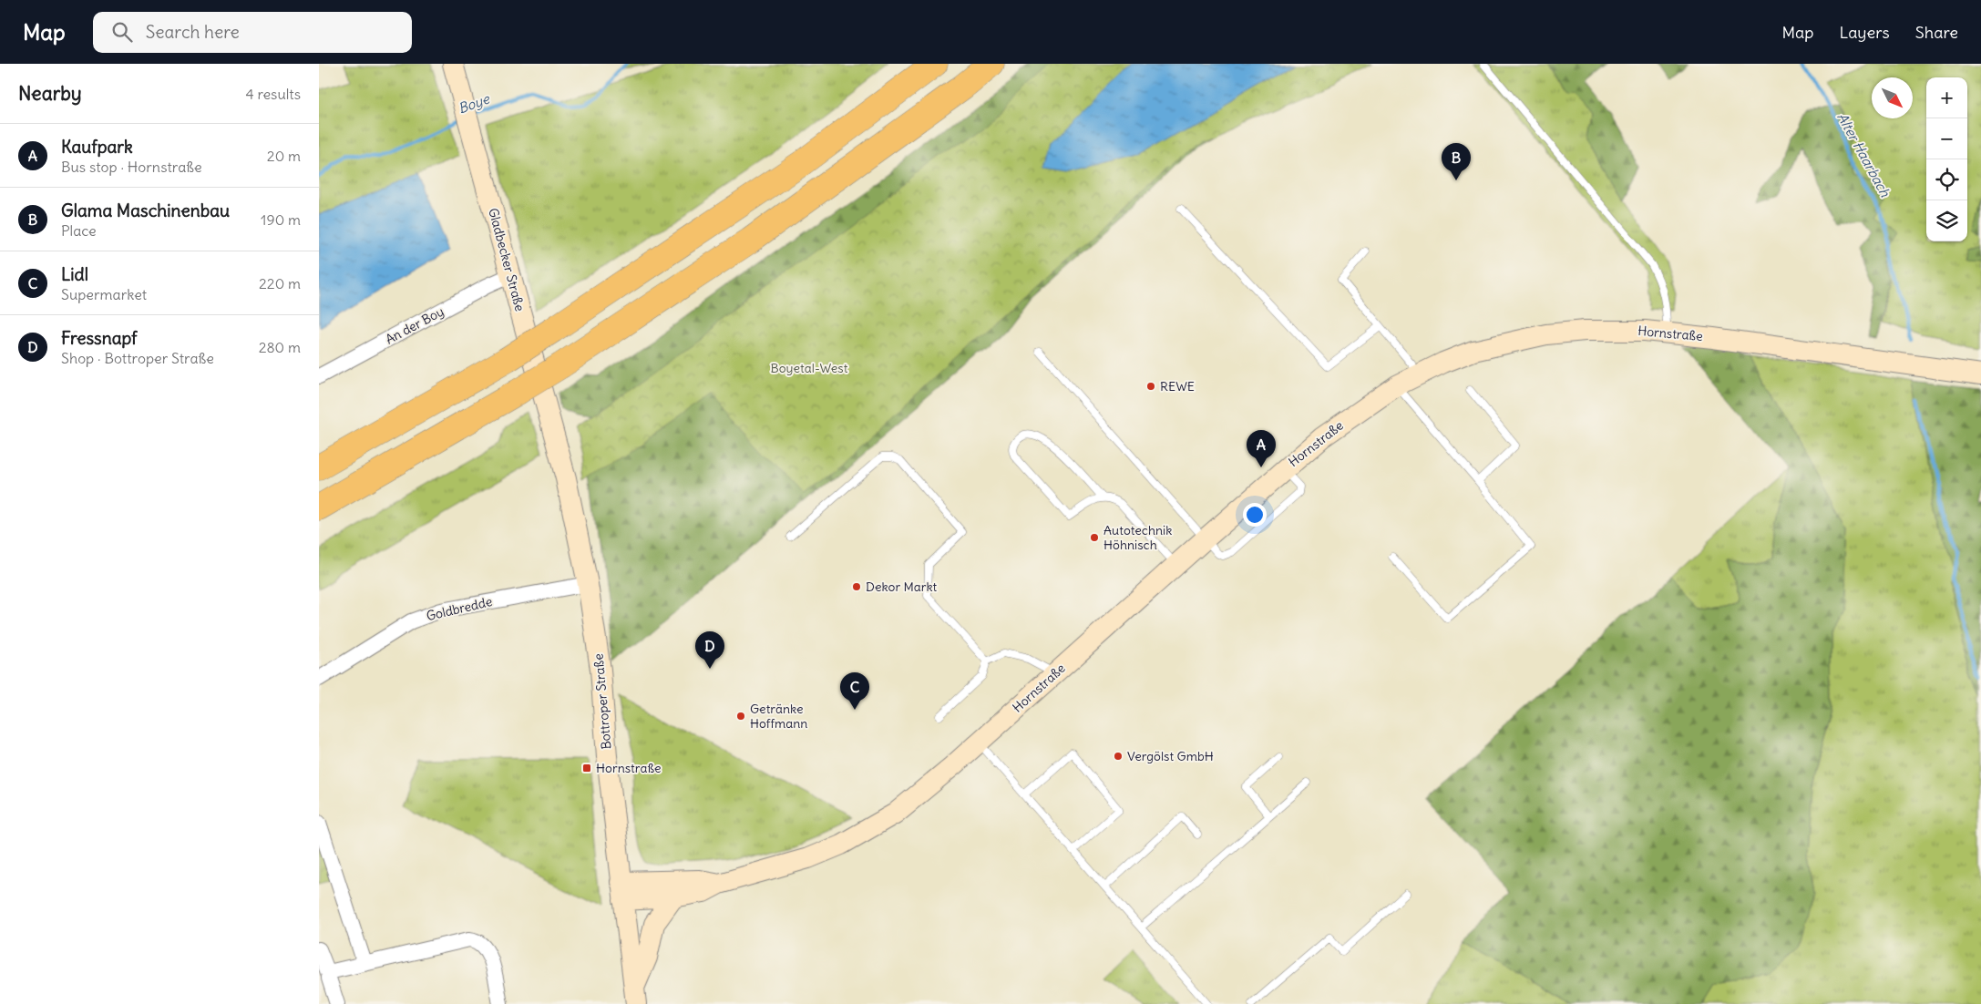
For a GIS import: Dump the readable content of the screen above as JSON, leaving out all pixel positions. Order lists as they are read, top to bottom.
{
  "streets": {
    "street": [
      "Gladbecker Straße",
      "An der Boy",
      "Hornstraße",
      "Goldbredde",
      "Bottroper Straße"
    ]
  },
  "crossings": [
    ["Gladbecker Straße", "An der Boy"],
    ["Gladbecker Straße", "Bottroper Straße"],
    ["Hornstraße", "Bottroper Straße"],
    ["Goldbredde", "Bottroper Straße"]
  ],
  "water": ["Boye", "Alter Haarbach"],
  "parks": ["Boyetal-West"],
  "places": {
    "other": [
      "REWE",
      "Autotechnik Höhnisch",
      "Dekor Markt",
      "Getränke Hoffmann",
      "Vergölst GmbH"
    ],
    "transit": ["Hornstraße"]
  },
  "north": "bottom right",
  "page": {
    "header": "Map",
    "search": "Search here",
    "nav": ["Map", "Layers", "Share"],
    "heading": ["Nearby", "4 results"],
    "map_buttons": ["+", "−"],
    "list": [
      {
        "mark": "A",
        "name": "Kaufpark",
        "note": "Bus stop · Hornstraße",
        "value": "20 m"
      },
      {
        "mark": "B",
        "name": "Glama Maschinenbau",
        "note": "Place",
        "value": "190 m"
      },
      {
        "mark": "C",
        "name": "Lidl",
        "note": "Supermarket",
        "value": "220 m"
      },
      {
        "mark": "D",
        "name": "Fressnapf",
        "note": "Shop · Bottroper Straße",
        "value": "280 m"
      }
    ],
    "pins": [
      "B",
      "A",
      "D",
      "C"
    ]
  }
}
